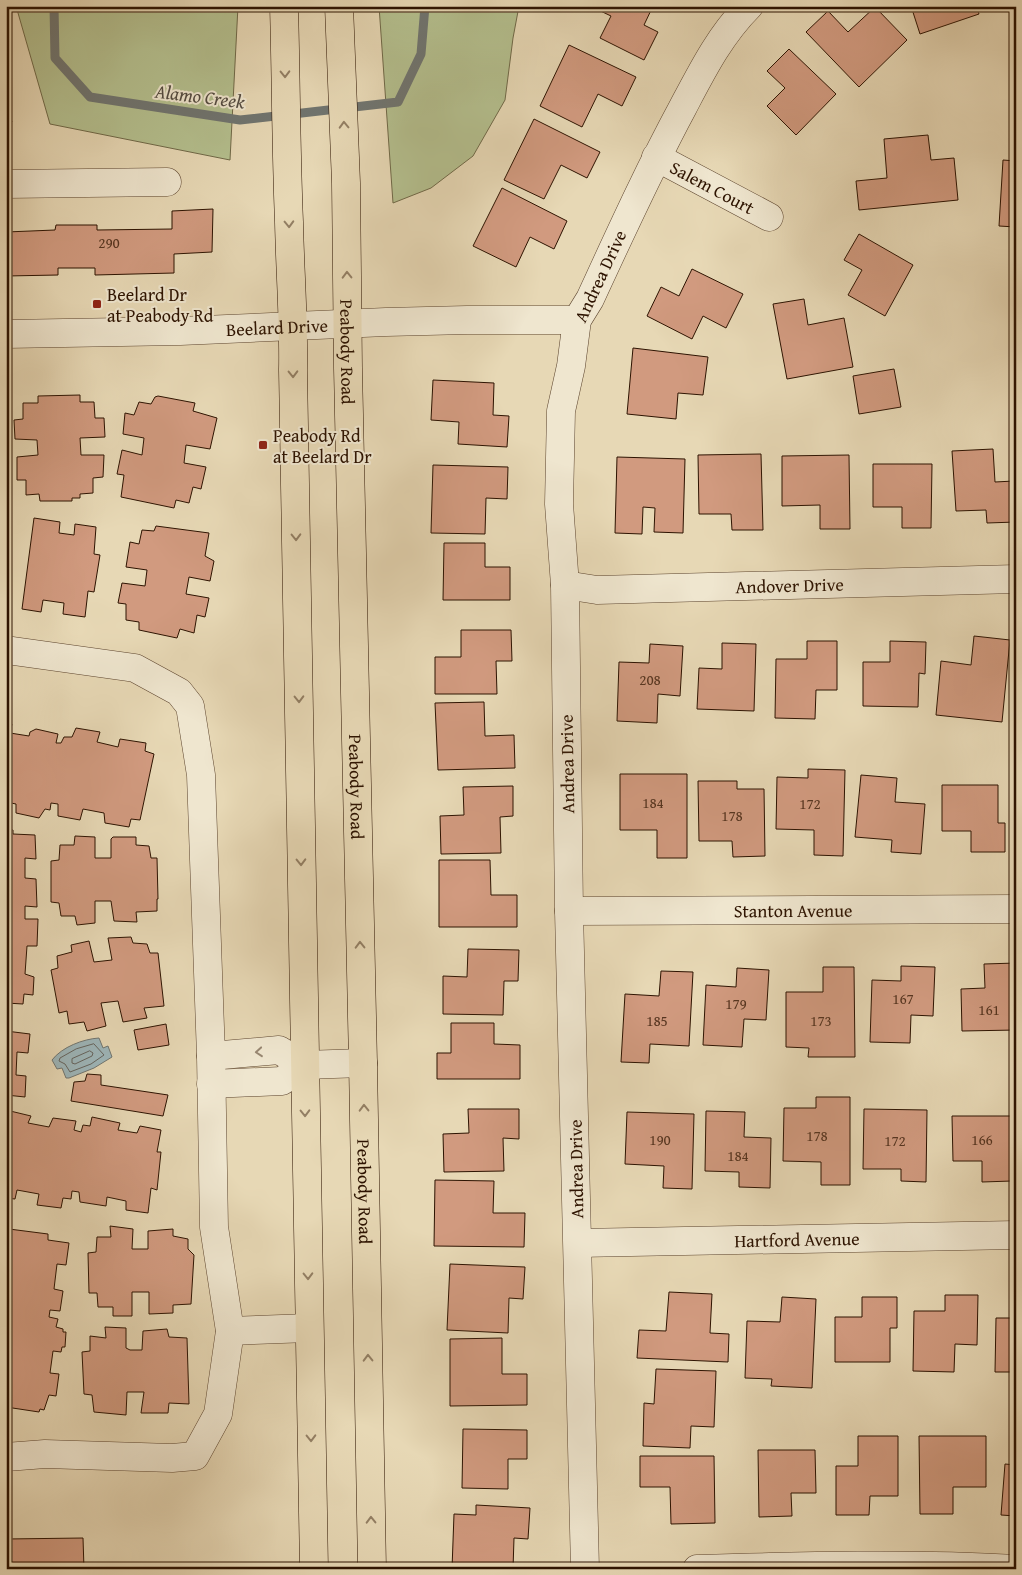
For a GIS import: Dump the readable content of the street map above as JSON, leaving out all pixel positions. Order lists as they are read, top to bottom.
{
  "streets": {
    "main road": ["Peabody Road"],
    "street": [
      "Salem Court",
      "Andrea Drive",
      "Beelard Drive",
      "Andover Drive",
      "Stanton Avenue",
      "Hartford Avenue"
    ]
  },
  "crossings": [
    ["Salem Court", "Andrea Drive"],
    ["Andrea Drive", "Beelard Drive"],
    ["Andrea Drive", "Andover Drive"],
    ["Andrea Drive", "Stanton Avenue"],
    ["Andrea Drive", "Hartford Avenue"],
    ["Beelard Drive", "Peabody Road"]
  ],
  "water": ["Alamo Creek"],
  "places": {
    "transit": ["Beelard Dr at Peabody Rd", "Peabody Rd at Beelard Dr"]
  },
  "house_numbers": [
    "290",
    "208",
    "184",
    "172",
    "178",
    "167",
    "179",
    "161",
    "185",
    "173",
    "178",
    "190",
    "166",
    "172",
    "184"
  ]
}
